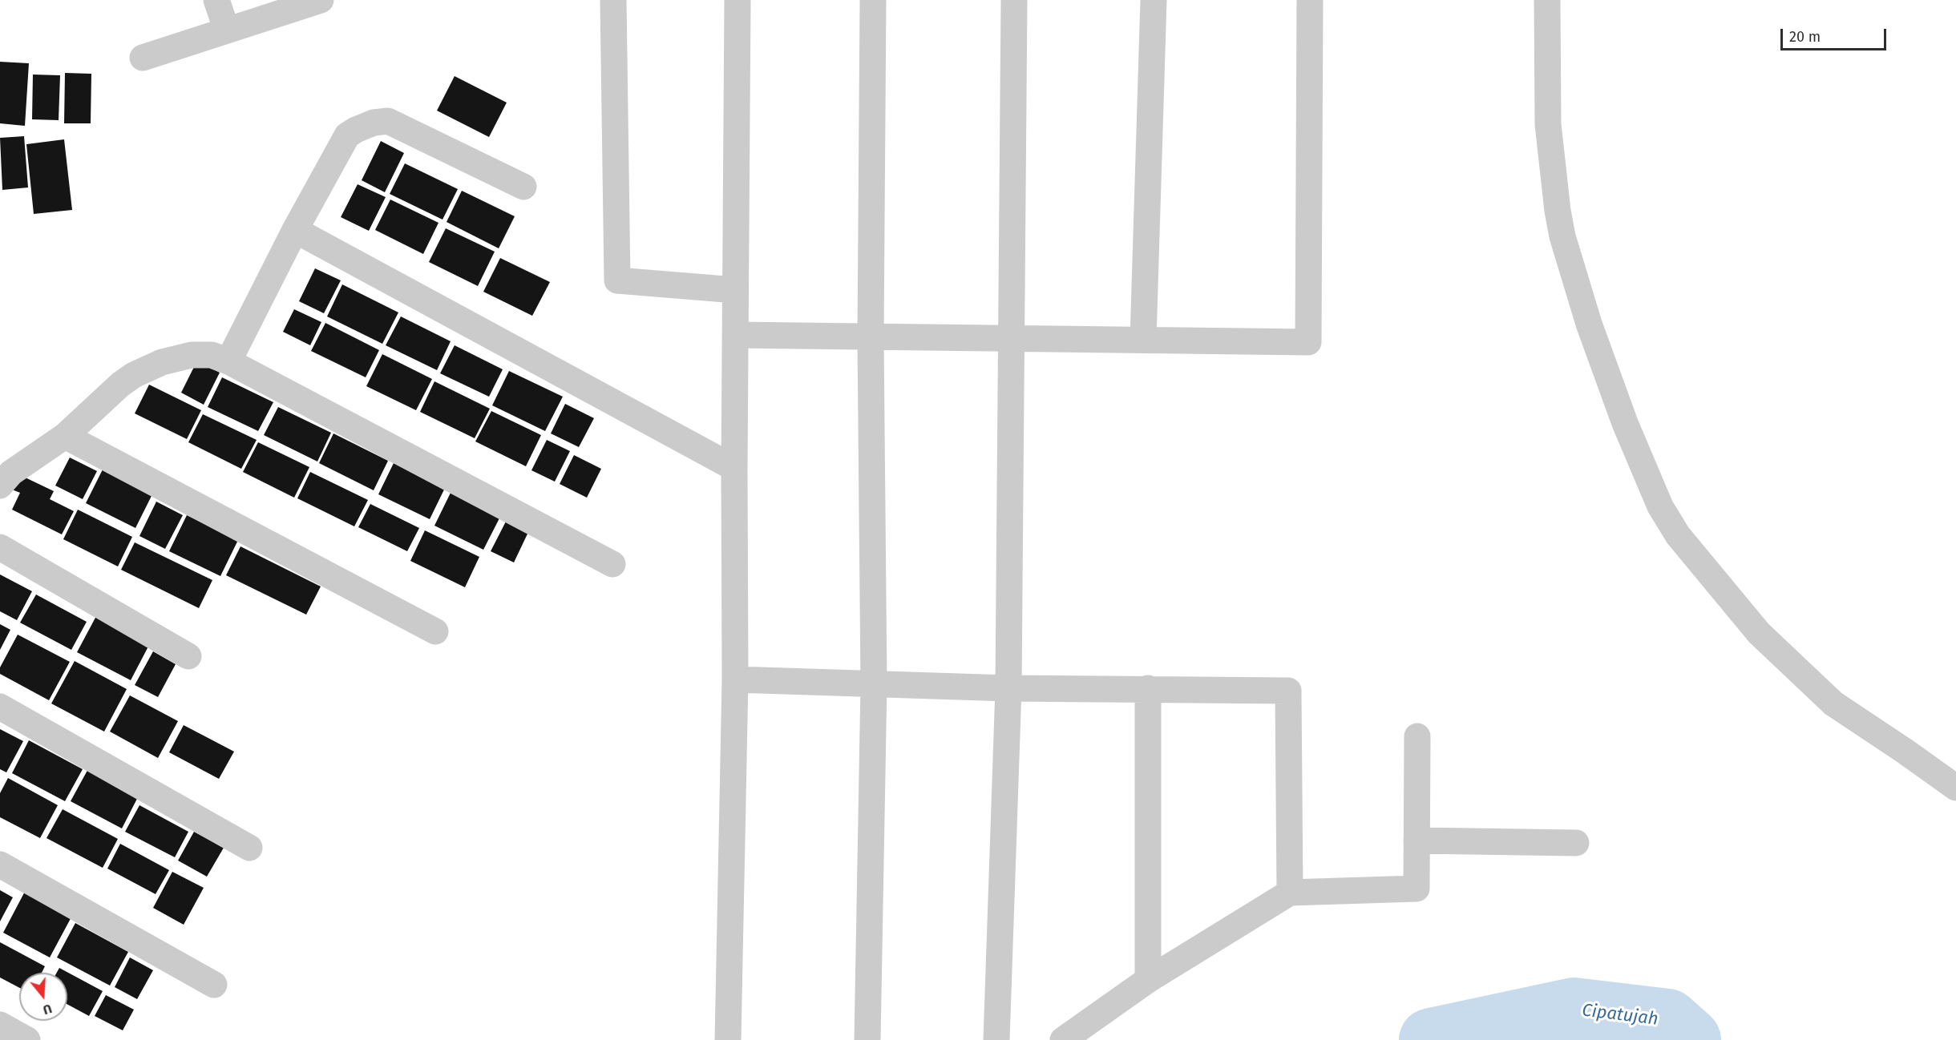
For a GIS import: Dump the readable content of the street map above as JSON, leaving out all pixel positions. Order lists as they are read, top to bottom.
{
  "water": ["Cipatujah"],
  "scale_bar": "20 m",
  "north": "bottom"
}
